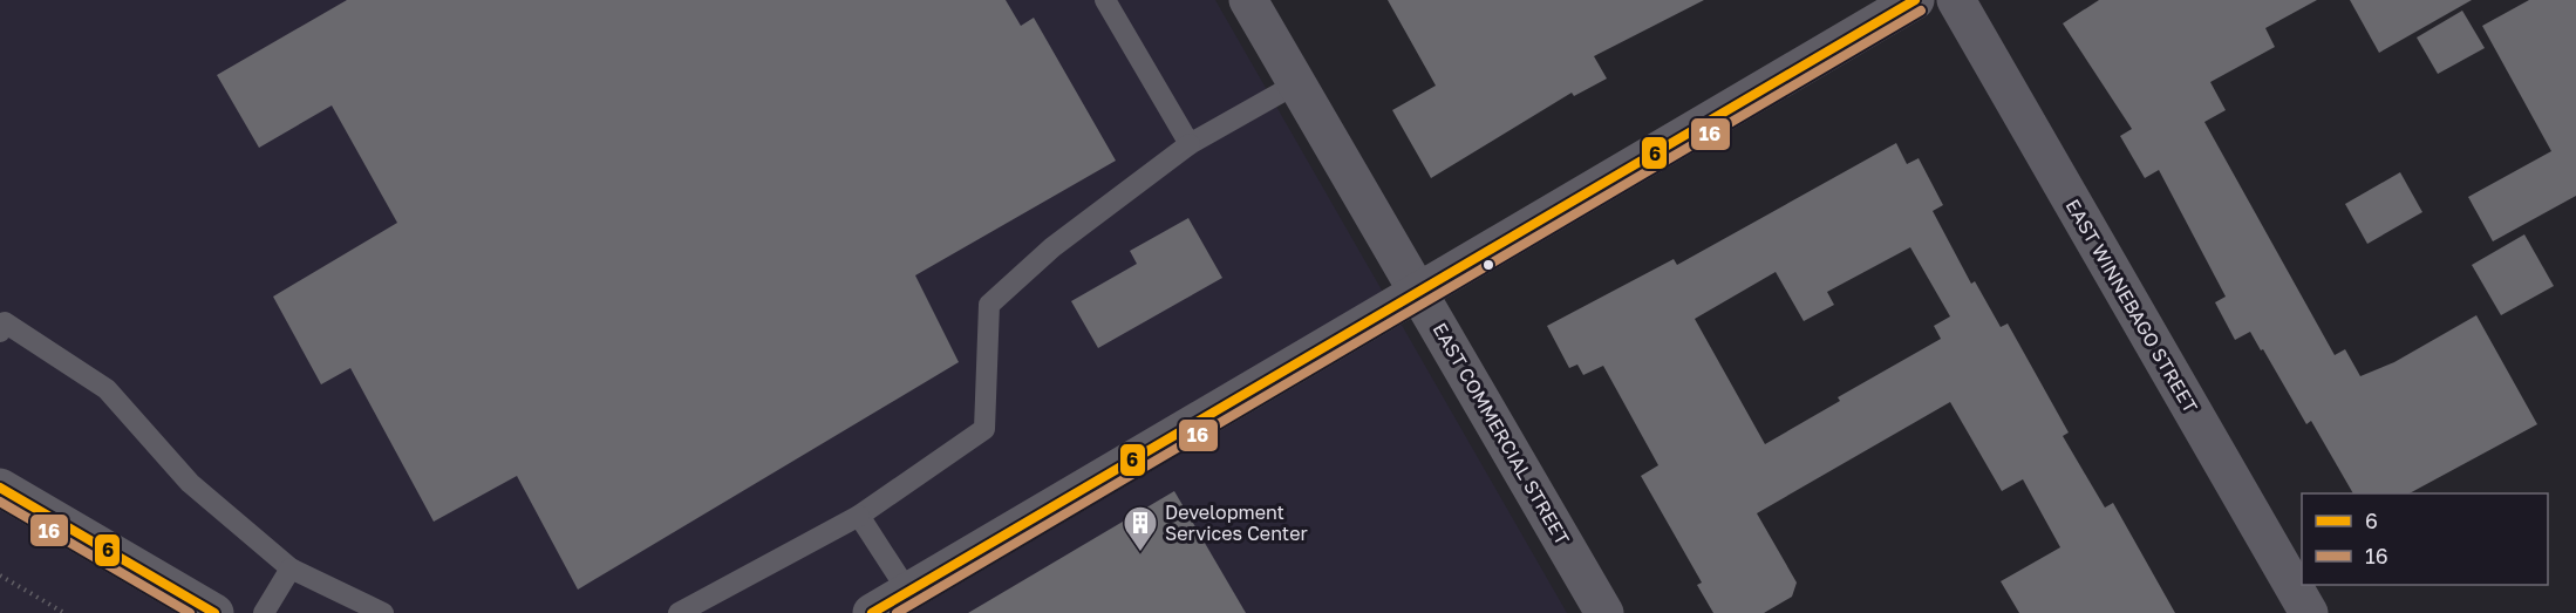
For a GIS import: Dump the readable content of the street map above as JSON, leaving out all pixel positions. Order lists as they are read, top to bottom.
{
  "streets": {
    "street": ["EAST WINNEBAGO STREET", "EAST COMMERCIAL STREET"]
  },
  "places": {
    "building": ["Development Services Center"]
  },
  "lines": ["transit line 6", "transit line 16"],
  "legend": ["6", "16"]
}
